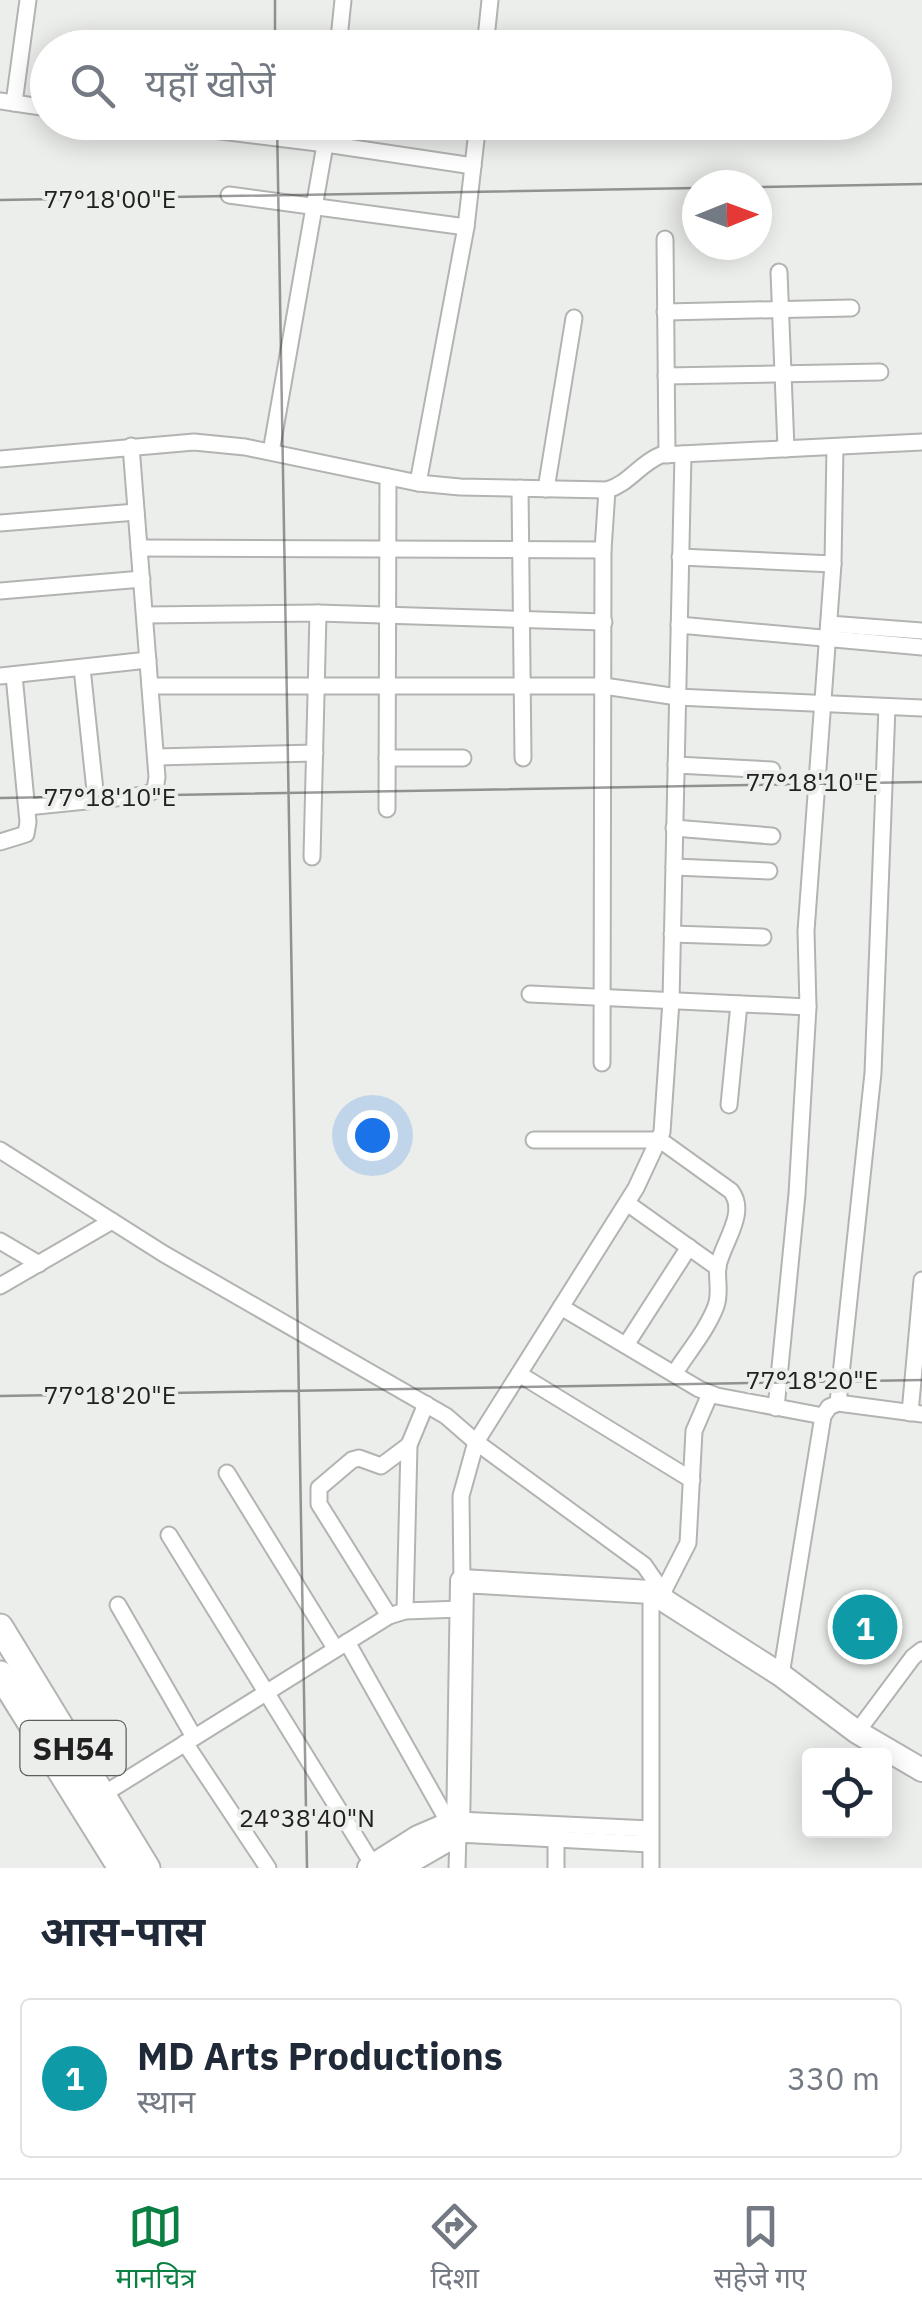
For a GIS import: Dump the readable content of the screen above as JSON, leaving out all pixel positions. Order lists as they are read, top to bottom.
{
  "streets": {
    "main road": ["SH54"]
  },
  "north": "right",
  "page": {
    "search": "यहाँ खोजें",
    "pins": "1",
    "heading": "आस-पास",
    "list": [
      {
        "mark": "1",
        "name": "MD Arts Productions",
        "note": "स्थान",
        "value": "330 m"
      }
    ],
    "nav": ["मानचित्र", "दिशा", "सहेजे गए"]
  },
  "coordinates": [
    "77°18'00\"E",
    "77°18'10\"E",
    "77°18'20\"E",
    "24°38'40\"N"
  ]
}
